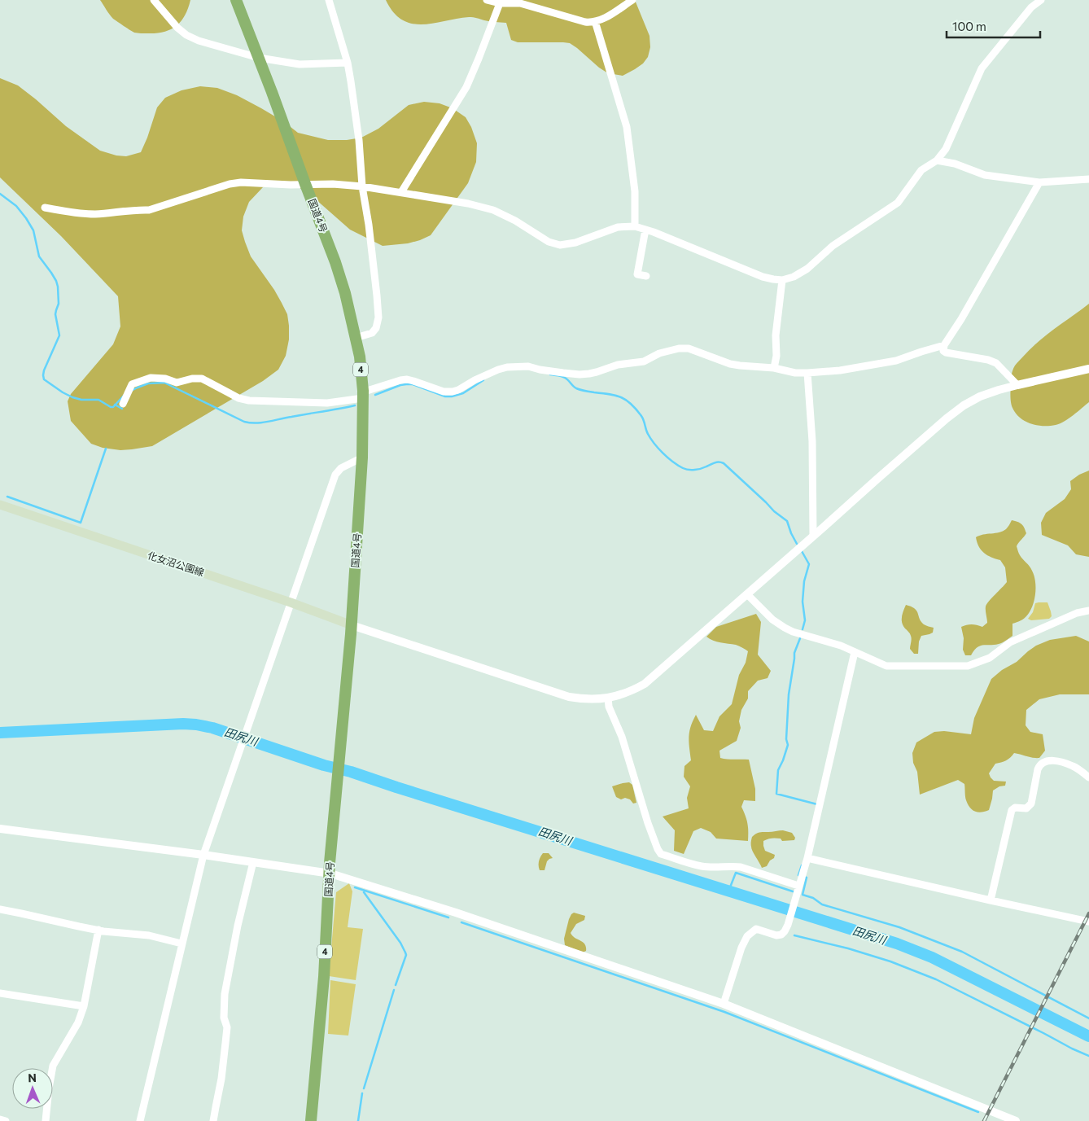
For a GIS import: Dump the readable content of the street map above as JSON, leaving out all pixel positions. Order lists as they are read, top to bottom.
{
  "streets": {
    "highway": ["国道4号", "4"],
    "main road": ["化女沼公園線"]
  },
  "crossings": [
    ["国道4号", "化女沼公園線"]
  ],
  "water": ["田尻川"],
  "scale_bar": "100 m",
  "north": "top"
}
